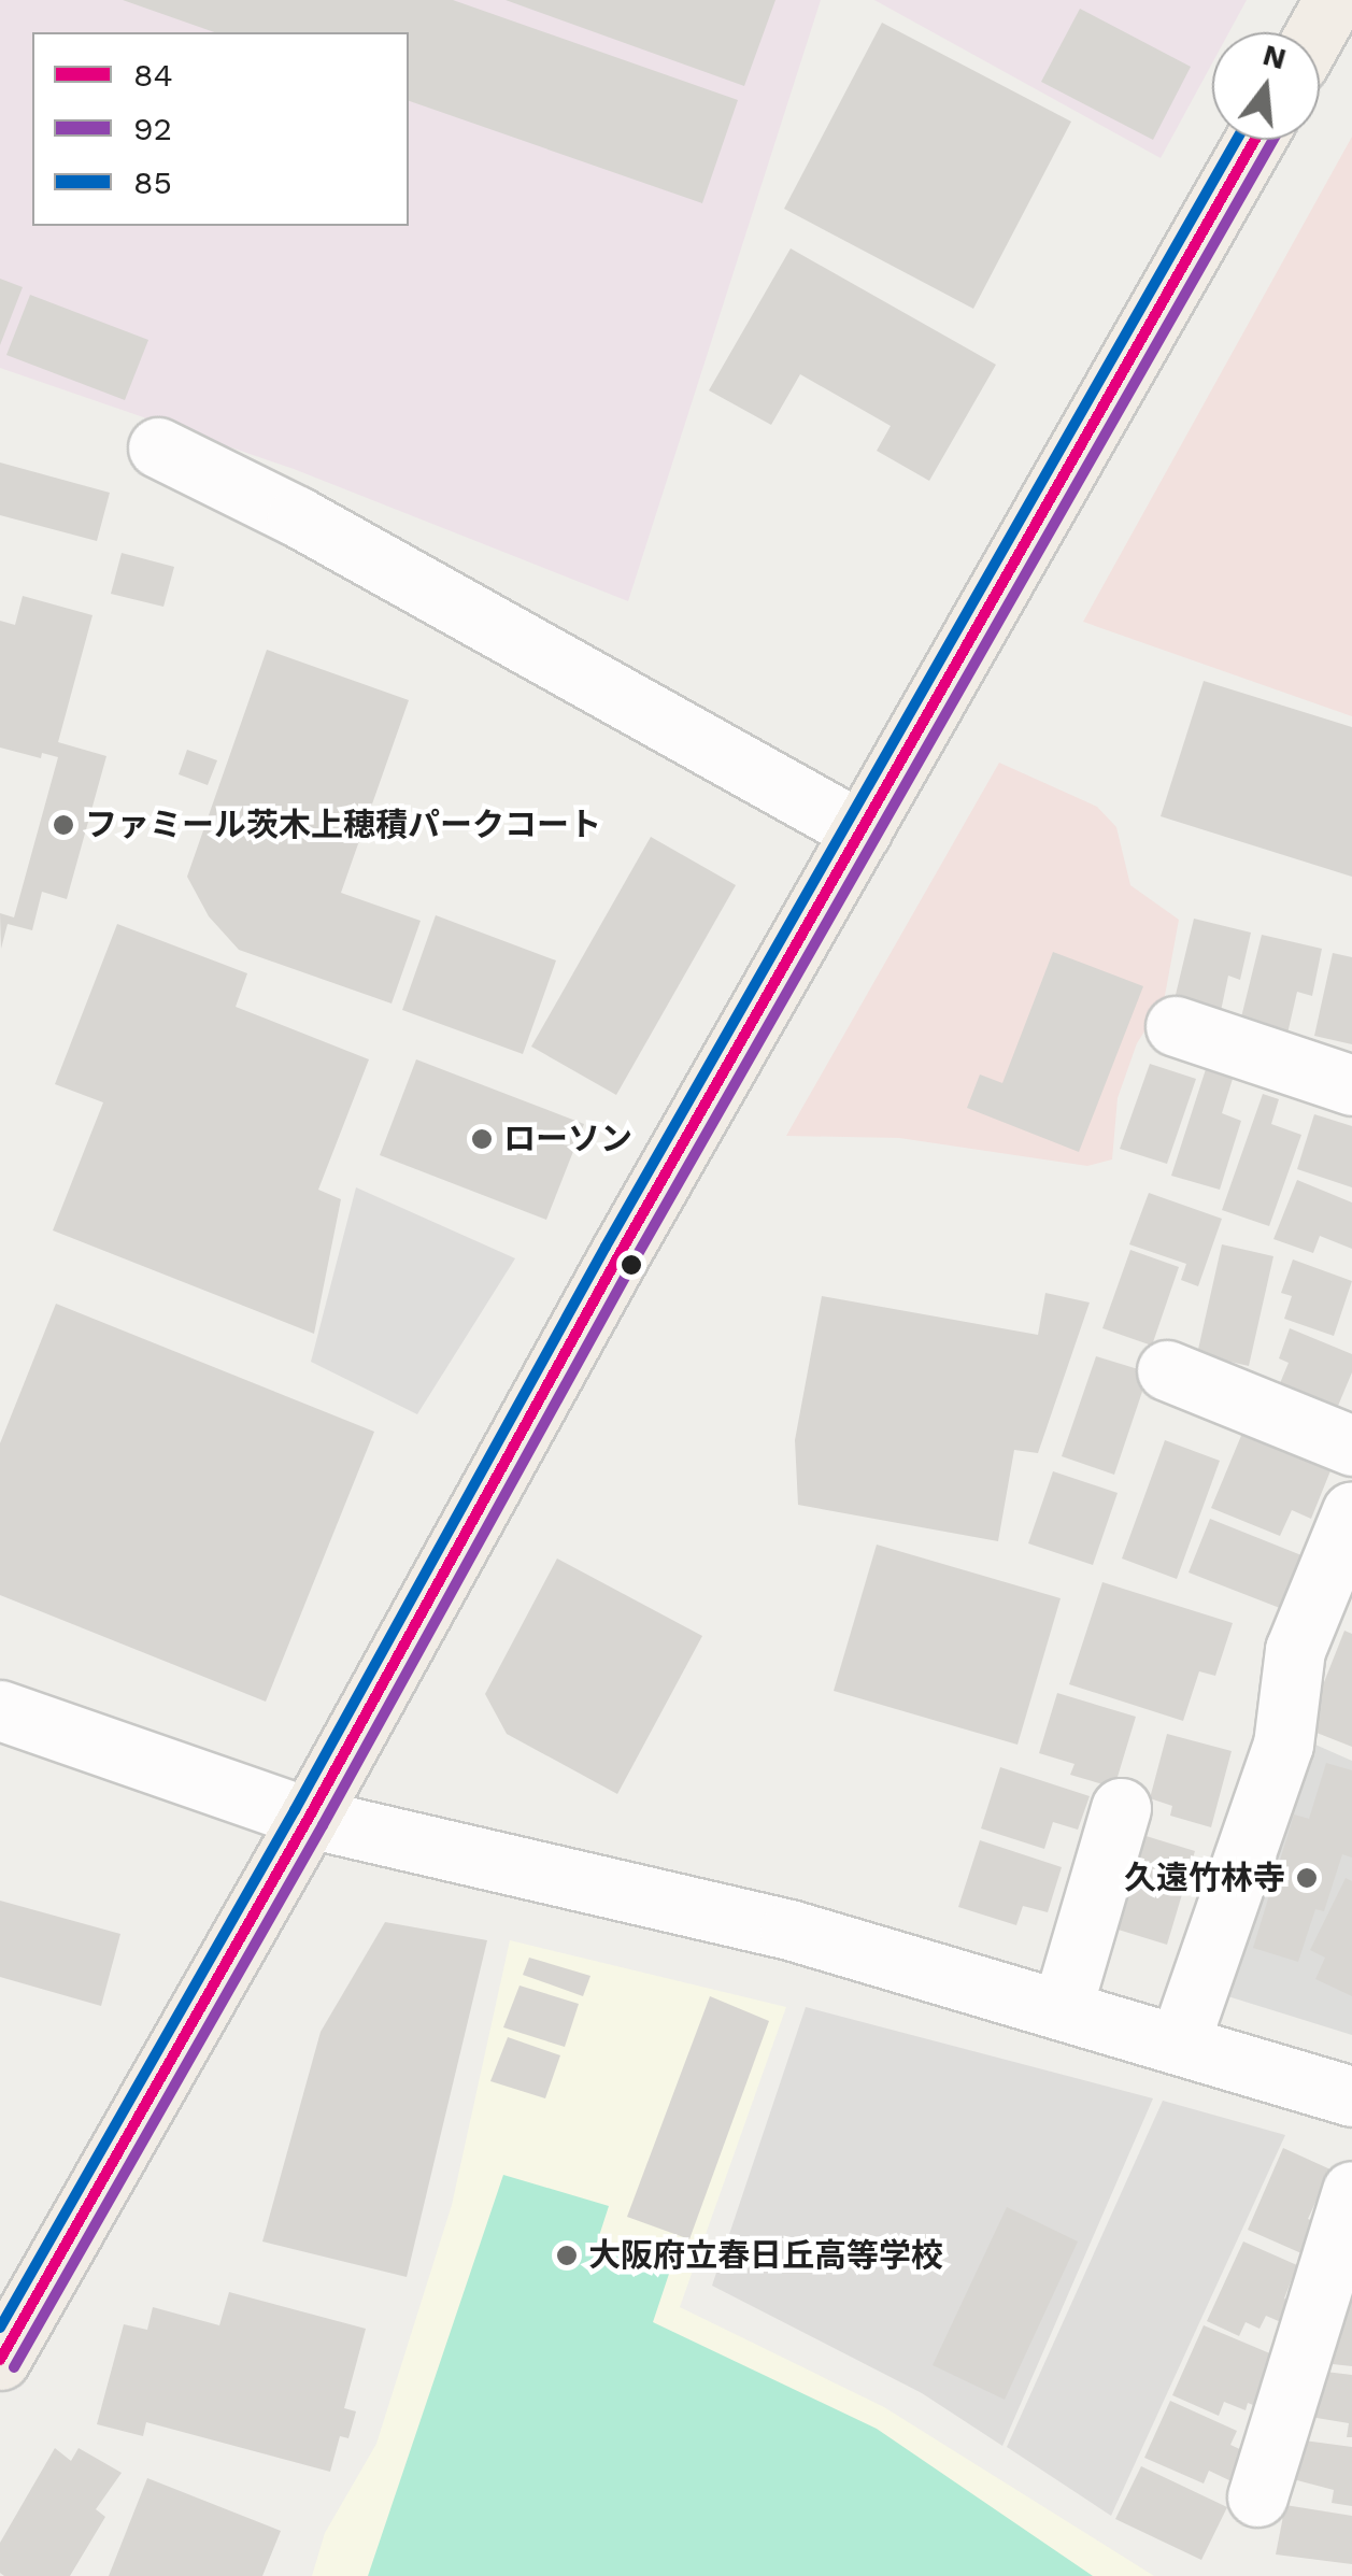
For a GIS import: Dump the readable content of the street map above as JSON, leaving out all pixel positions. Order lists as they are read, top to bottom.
{
  "places": [
    "ファミール茨木上穂積パークコート",
    "ローソン",
    "久遠竹林寺",
    "大阪府立春日丘高等学校"
  ],
  "lines": ["transit line 84", "transit line 92", "transit line 85"],
  "legend": ["84", "92", "85"],
  "north": "top"
}
